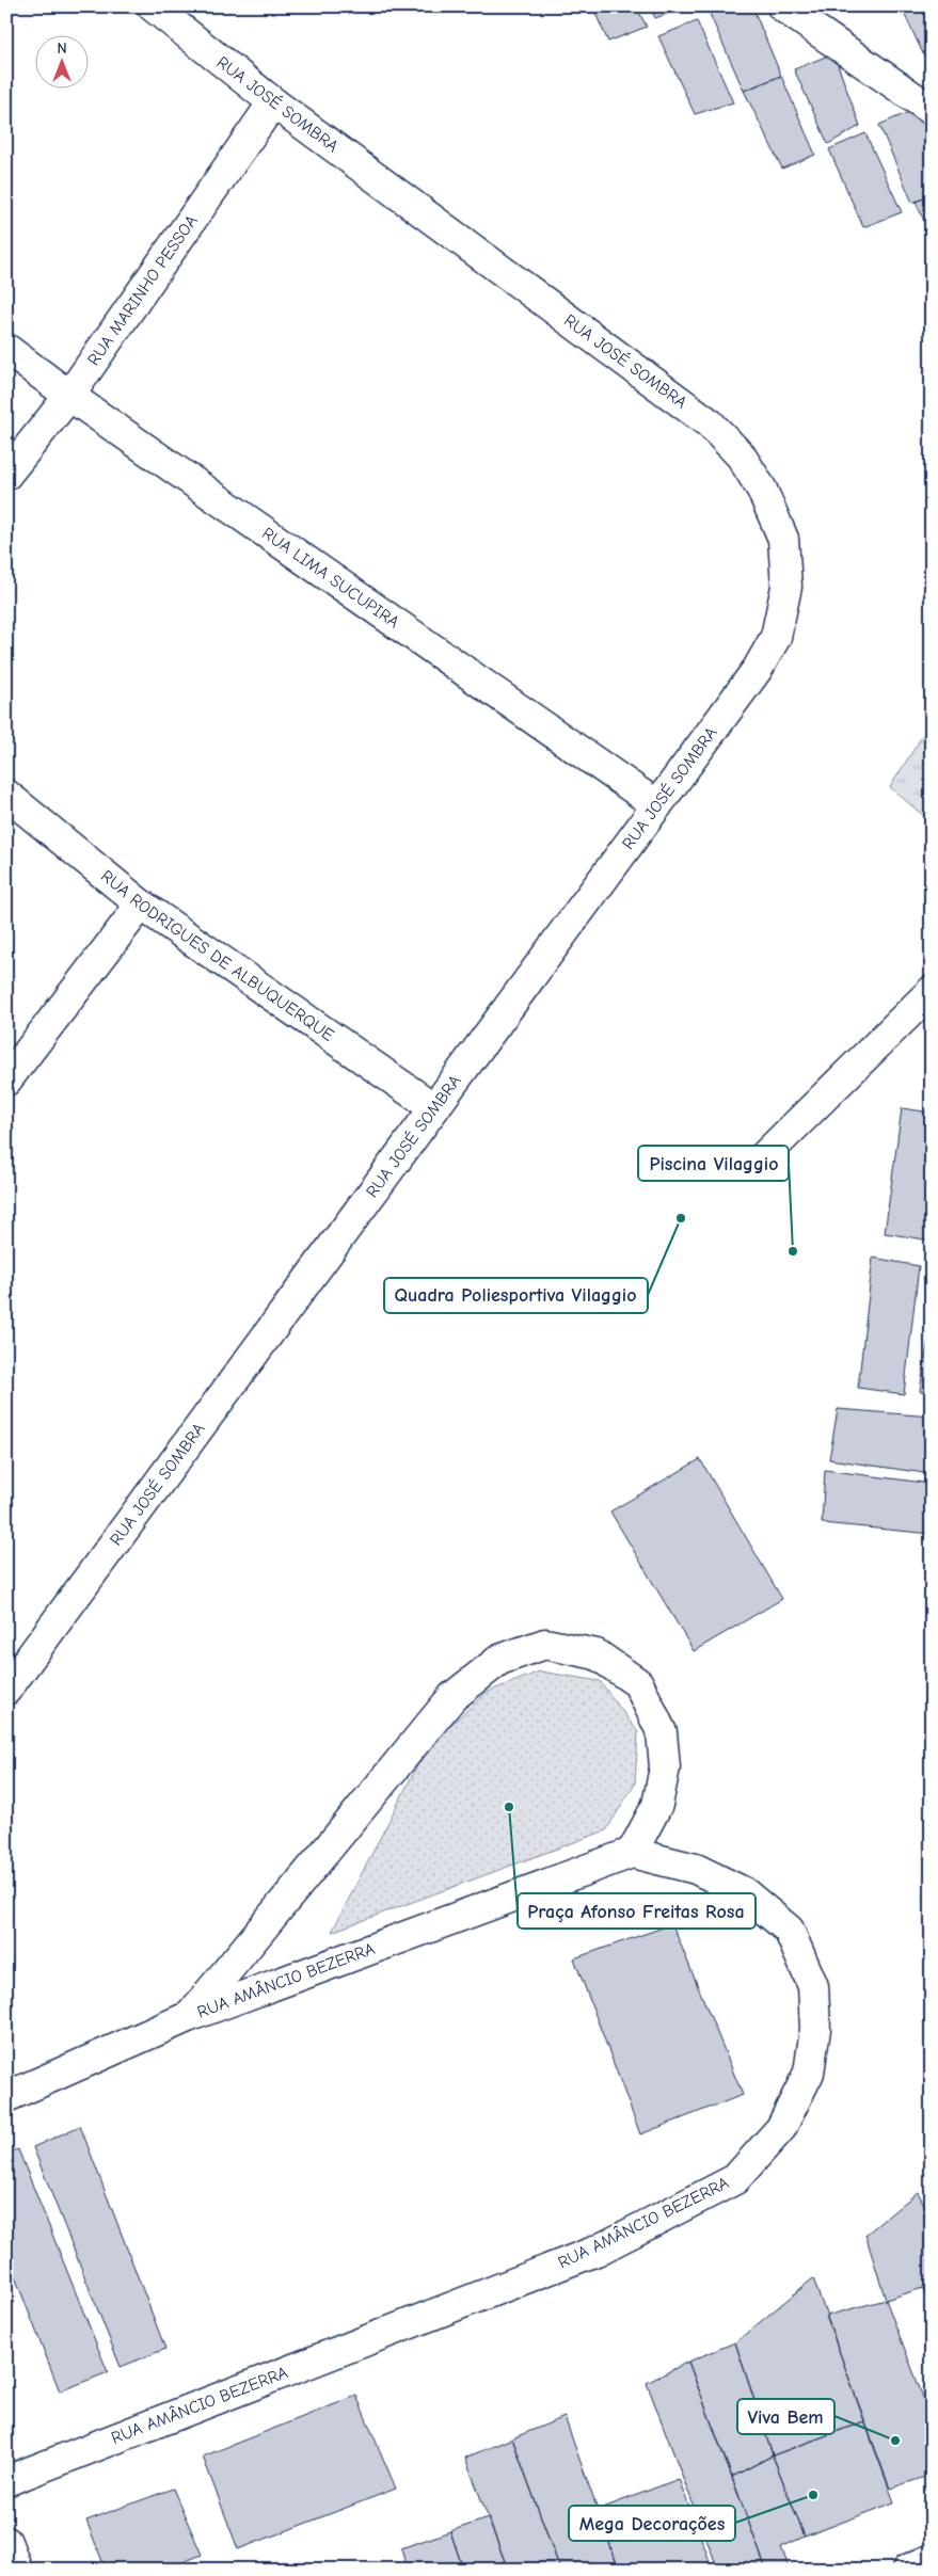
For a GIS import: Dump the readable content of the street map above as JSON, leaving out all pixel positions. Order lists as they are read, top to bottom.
{
  "streets": {
    "street": [
      "RUA JOSÉ SOMBRA",
      "RUA MARINHO PESSOA",
      "RUA LIMA SUCUPIRA",
      "RUA RODRIGUES DE ALBUQUERQUE",
      "RUA AMÂNCIO BEZERRA"
    ]
  },
  "crossings": [
    ["RUA JOSÉ SOMBRA", "RUA MARINHO PESSOA"],
    ["RUA JOSÉ SOMBRA", "RUA LIMA SUCUPIRA"],
    ["RUA JOSÉ SOMBRA", "RUA RODRIGUES DE ALBUQUERQUE"],
    ["RUA MARINHO PESSOA", "RUA LIMA SUCUPIRA"]
  ],
  "places": [
    "Quadra Poliesportiva Vilaggio",
    "Piscina Vilaggio",
    "Praça Afonso Freitas Rosa",
    "Viva Bem",
    "Mega Decorações"
  ],
  "north": "top"
}
